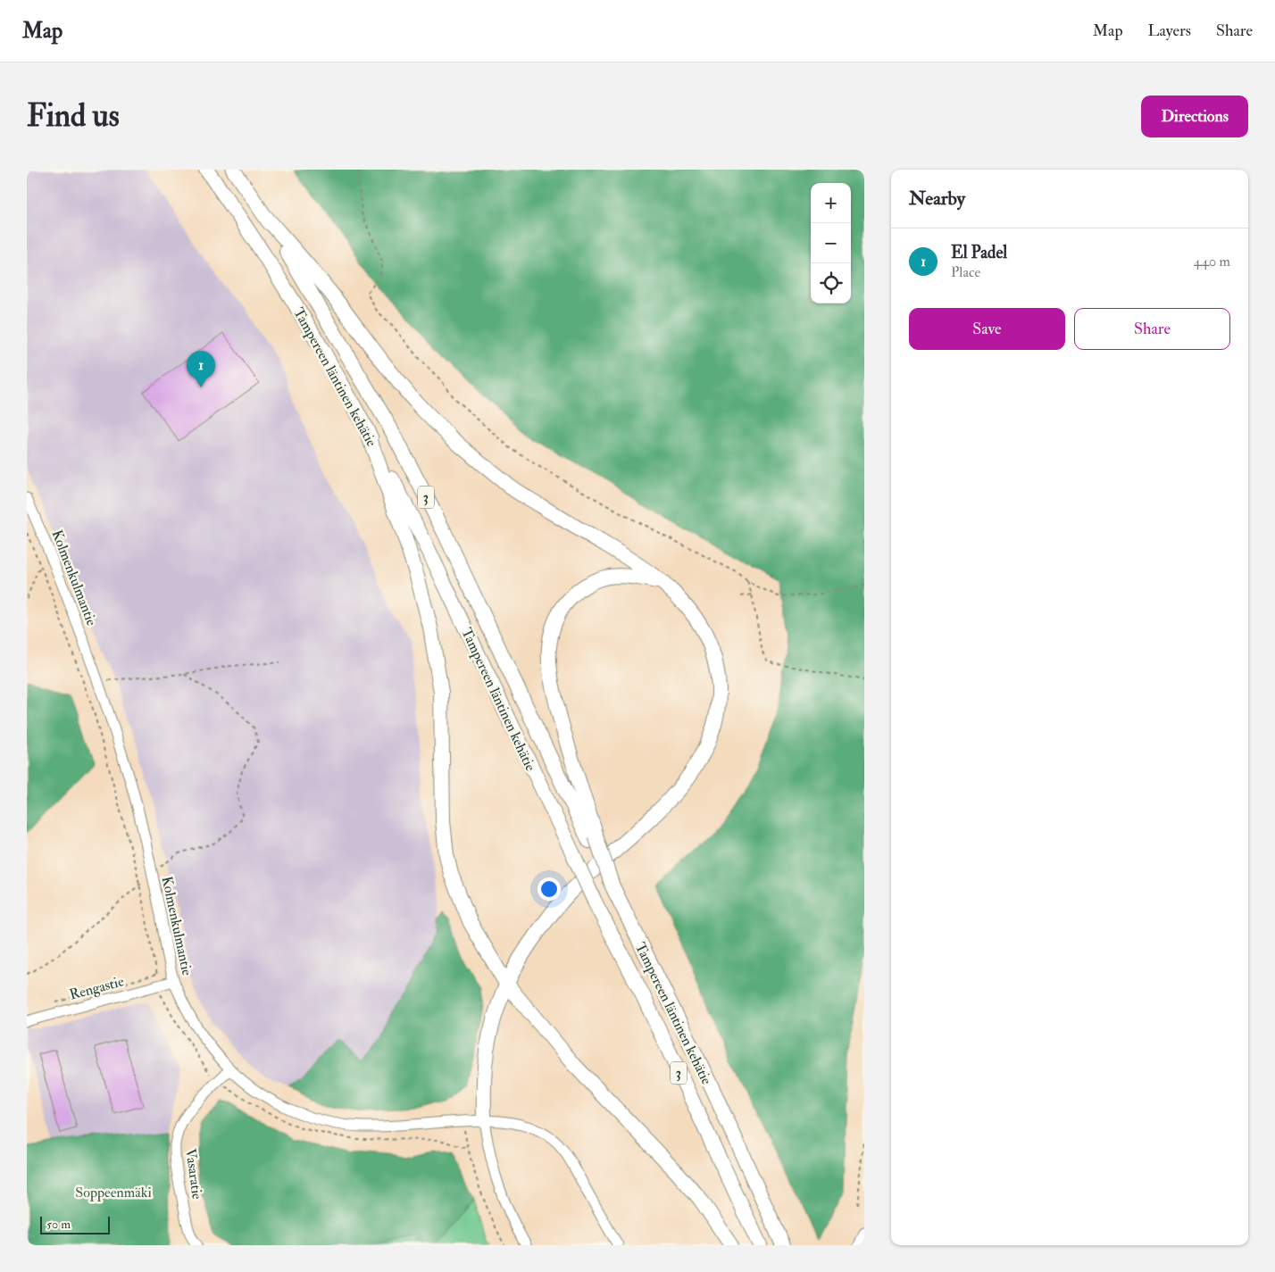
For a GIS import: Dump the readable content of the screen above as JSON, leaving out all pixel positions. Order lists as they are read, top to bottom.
{
  "streets": {
    "highway": ["Tampereen läntinen kehätie", "3"],
    "street": ["Kolmenkulmantie", "Rengastie", "Vasaratie"]
  },
  "crossings": [
    ["Kolmenkulmantie", "Rengastie"],
    ["Kolmenkulmantie", "Vasaratie"]
  ],
  "parks": ["Soppeenmäki"],
  "scale_bar": "50 m",
  "page": {
    "header": "Map",
    "nav": ["Map", "Layers", "Share"],
    "buttons": [
      "Directions",
      ["Save", "Share"]
    ],
    "title": "Find us",
    "heading": "Nearby",
    "map_buttons": ["+", "−"],
    "list": [
      {
        "mark": "1",
        "name": "El Padel",
        "note": "Place",
        "value": "440 m"
      }
    ],
    "pins": "1",
    "scale": "50 m"
  }
}
